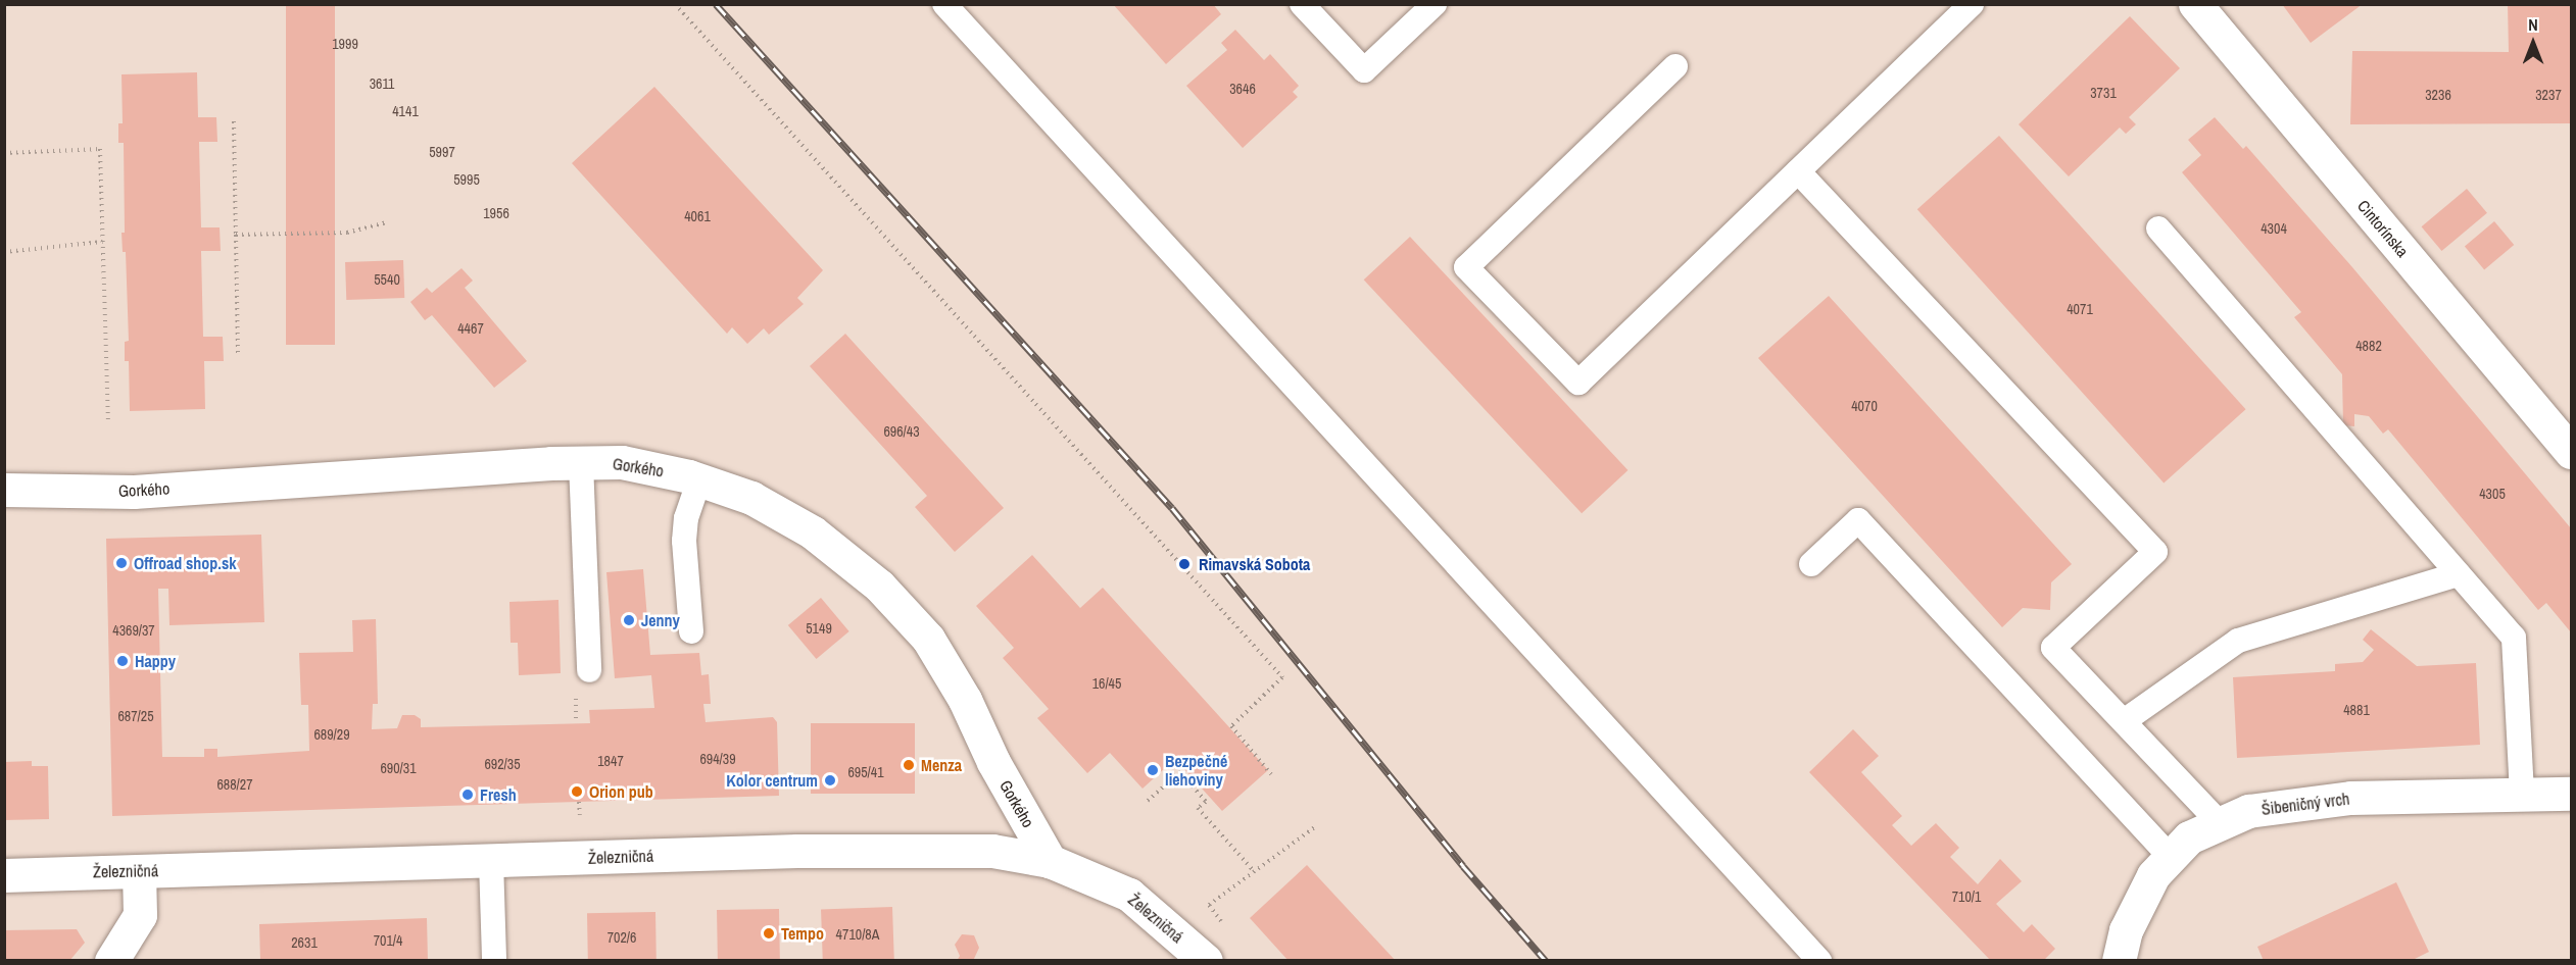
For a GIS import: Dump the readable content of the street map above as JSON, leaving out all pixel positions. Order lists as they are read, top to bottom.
{
  "streets": {
    "street": [
      "Cintorínska",
      "Gorkého",
      "Šibeničný vrch",
      "Železničná"
    ]
  },
  "crossings": [
    ["Gorkého", "Železničná"]
  ],
  "places": [
    "Offroad shop.sk",
    "Rimavská Sobota",
    "Jenny",
    "Happy",
    "Menza",
    "Bezpečné liehoviny",
    "Kolor centrum",
    "Orion pub",
    "Fresh",
    "Tempo"
  ],
  "house_numbers": [
    "1999",
    "3611",
    "3646",
    "3731",
    "3236",
    "3237",
    "4141",
    "5997",
    "5995",
    "1956",
    "4061",
    "4304",
    "5540",
    "4071",
    "4467",
    "4882",
    "4070",
    "696/43",
    "4305",
    "5149",
    "4369/37",
    "16/45",
    "4881",
    "687/25",
    "689/29",
    "694/39",
    "1847",
    "692/35",
    "690/31",
    "695/41",
    "688/27",
    "710/1",
    "4710/8A",
    "702/6",
    "701/4",
    "2631"
  ],
  "north": "top"
}
